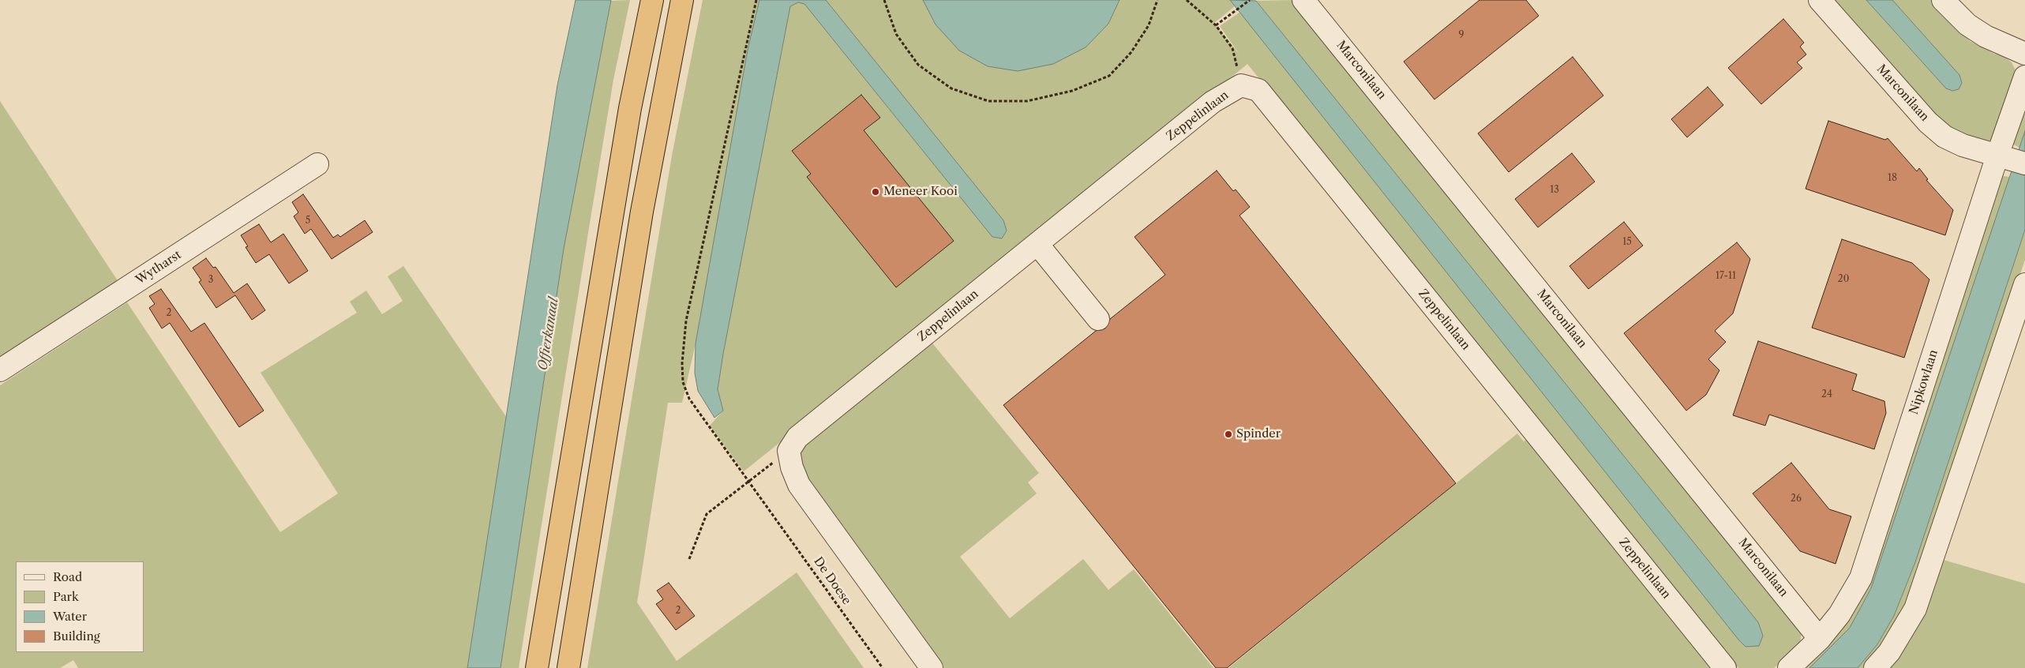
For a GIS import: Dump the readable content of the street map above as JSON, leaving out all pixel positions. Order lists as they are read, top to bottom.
{
  "streets": {
    "street": [
      "Marconilaan",
      "Zeppelinlaan",
      "Wytharst",
      "Nipkowlaan"
    ],
    "path": ["De Doese"]
  },
  "crossings": [
    ["Marconilaan", "Nipkowlaan"]
  ],
  "water": ["Offierkanaal"],
  "places": ["Meneer Kooi", "Spinder"],
  "house_numbers": [
    "9",
    "18",
    "13",
    "5",
    "15",
    "17-11",
    "20",
    "3",
    "2",
    "24",
    "26",
    "2"
  ],
  "legend": [
    "Road",
    "Park",
    "Water",
    "Building"
  ]
}
